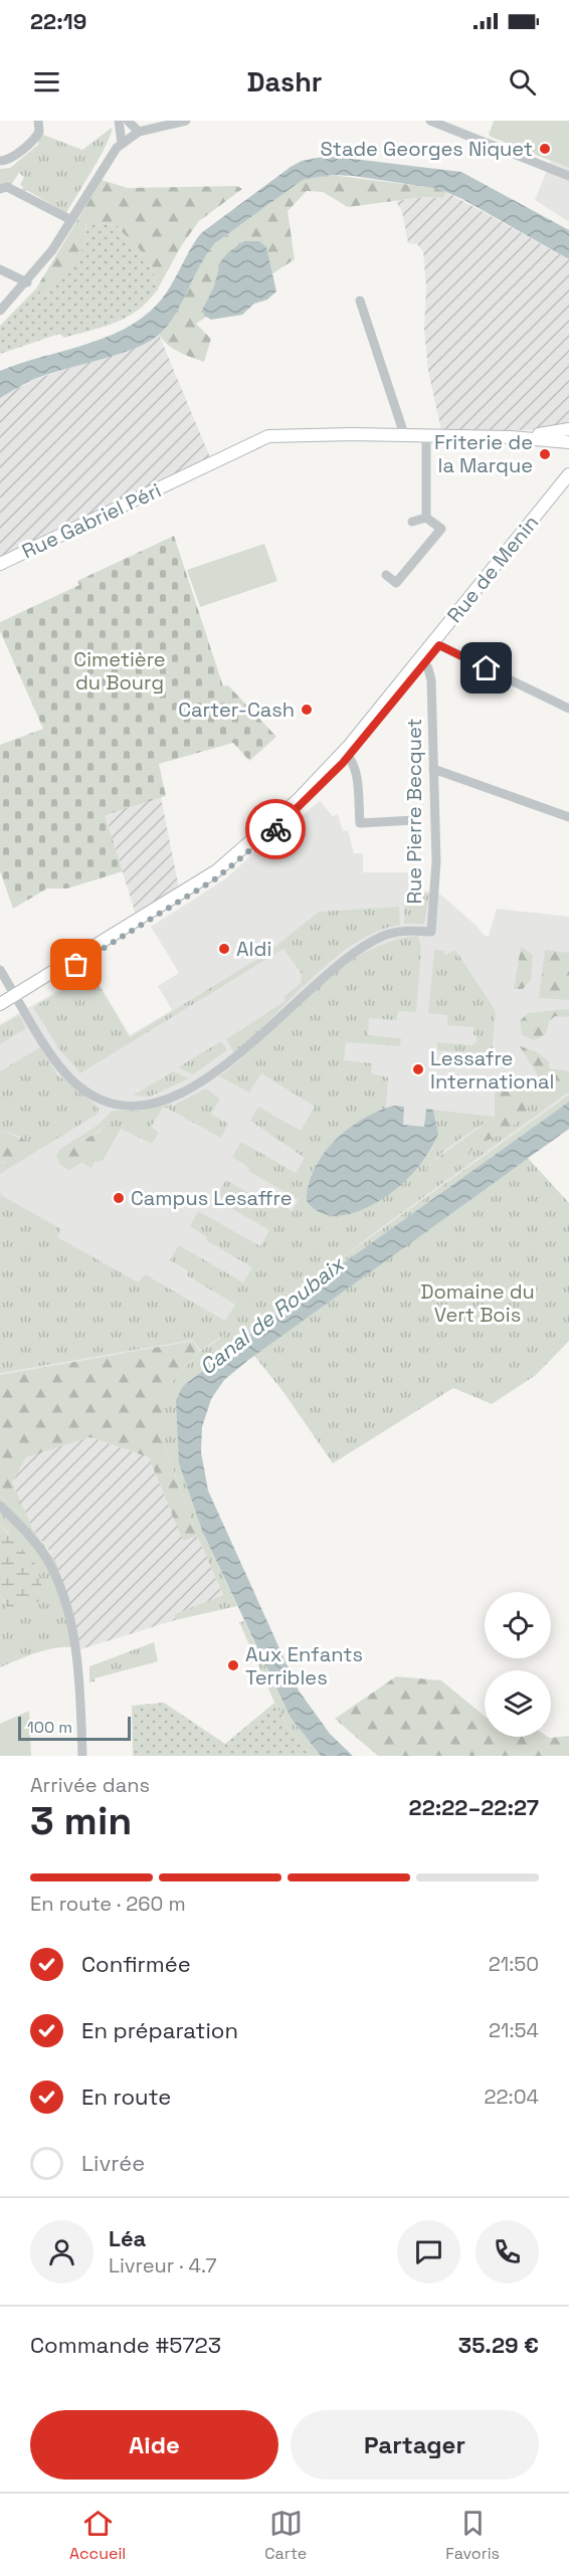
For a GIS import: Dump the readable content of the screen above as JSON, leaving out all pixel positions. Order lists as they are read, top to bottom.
{
  "streets": {
    "main road": ["Rue Gabriel Péri", "Rue de Menin"],
    "street": ["Rue Pierre Becquet"]
  },
  "crossings": [
    ["Rue de Menin", "Rue Pierre Becquet"]
  ],
  "water": ["Canal de Roubaix"],
  "parks": ["Cimetière du Bourg", "Domaine du Vert Bois"],
  "places": [
    "Stade Georges Niquet",
    "Friterie de la Marque",
    "Carter-Cash",
    "Aldi",
    "Lessafre International",
    "Campus Lesaffre",
    "Aux Enfants Terribles"
  ],
  "scale_bar": "100 m",
  "page": {
    "status": "22:19",
    "header": "Dashr",
    "scale": "100 m",
    "heading": ["3 min", "Arrivée dans", "22:22–22:27"],
    "panel": [
      "Léa",
      "Livreur · 4.7",
      "Commande #5723",
      "35.29 €"
    ],
    "bar": "En route · 260 m",
    "list": [
      ["Confirmée", "21:50"],
      ["En préparation", "21:54"],
      ["En route", "22:04"],
      "Livrée"
    ],
    "buttons": ["Aide", "Partager"],
    "tabs": ["Accueil", "Carte", "Favoris"]
  }
}
